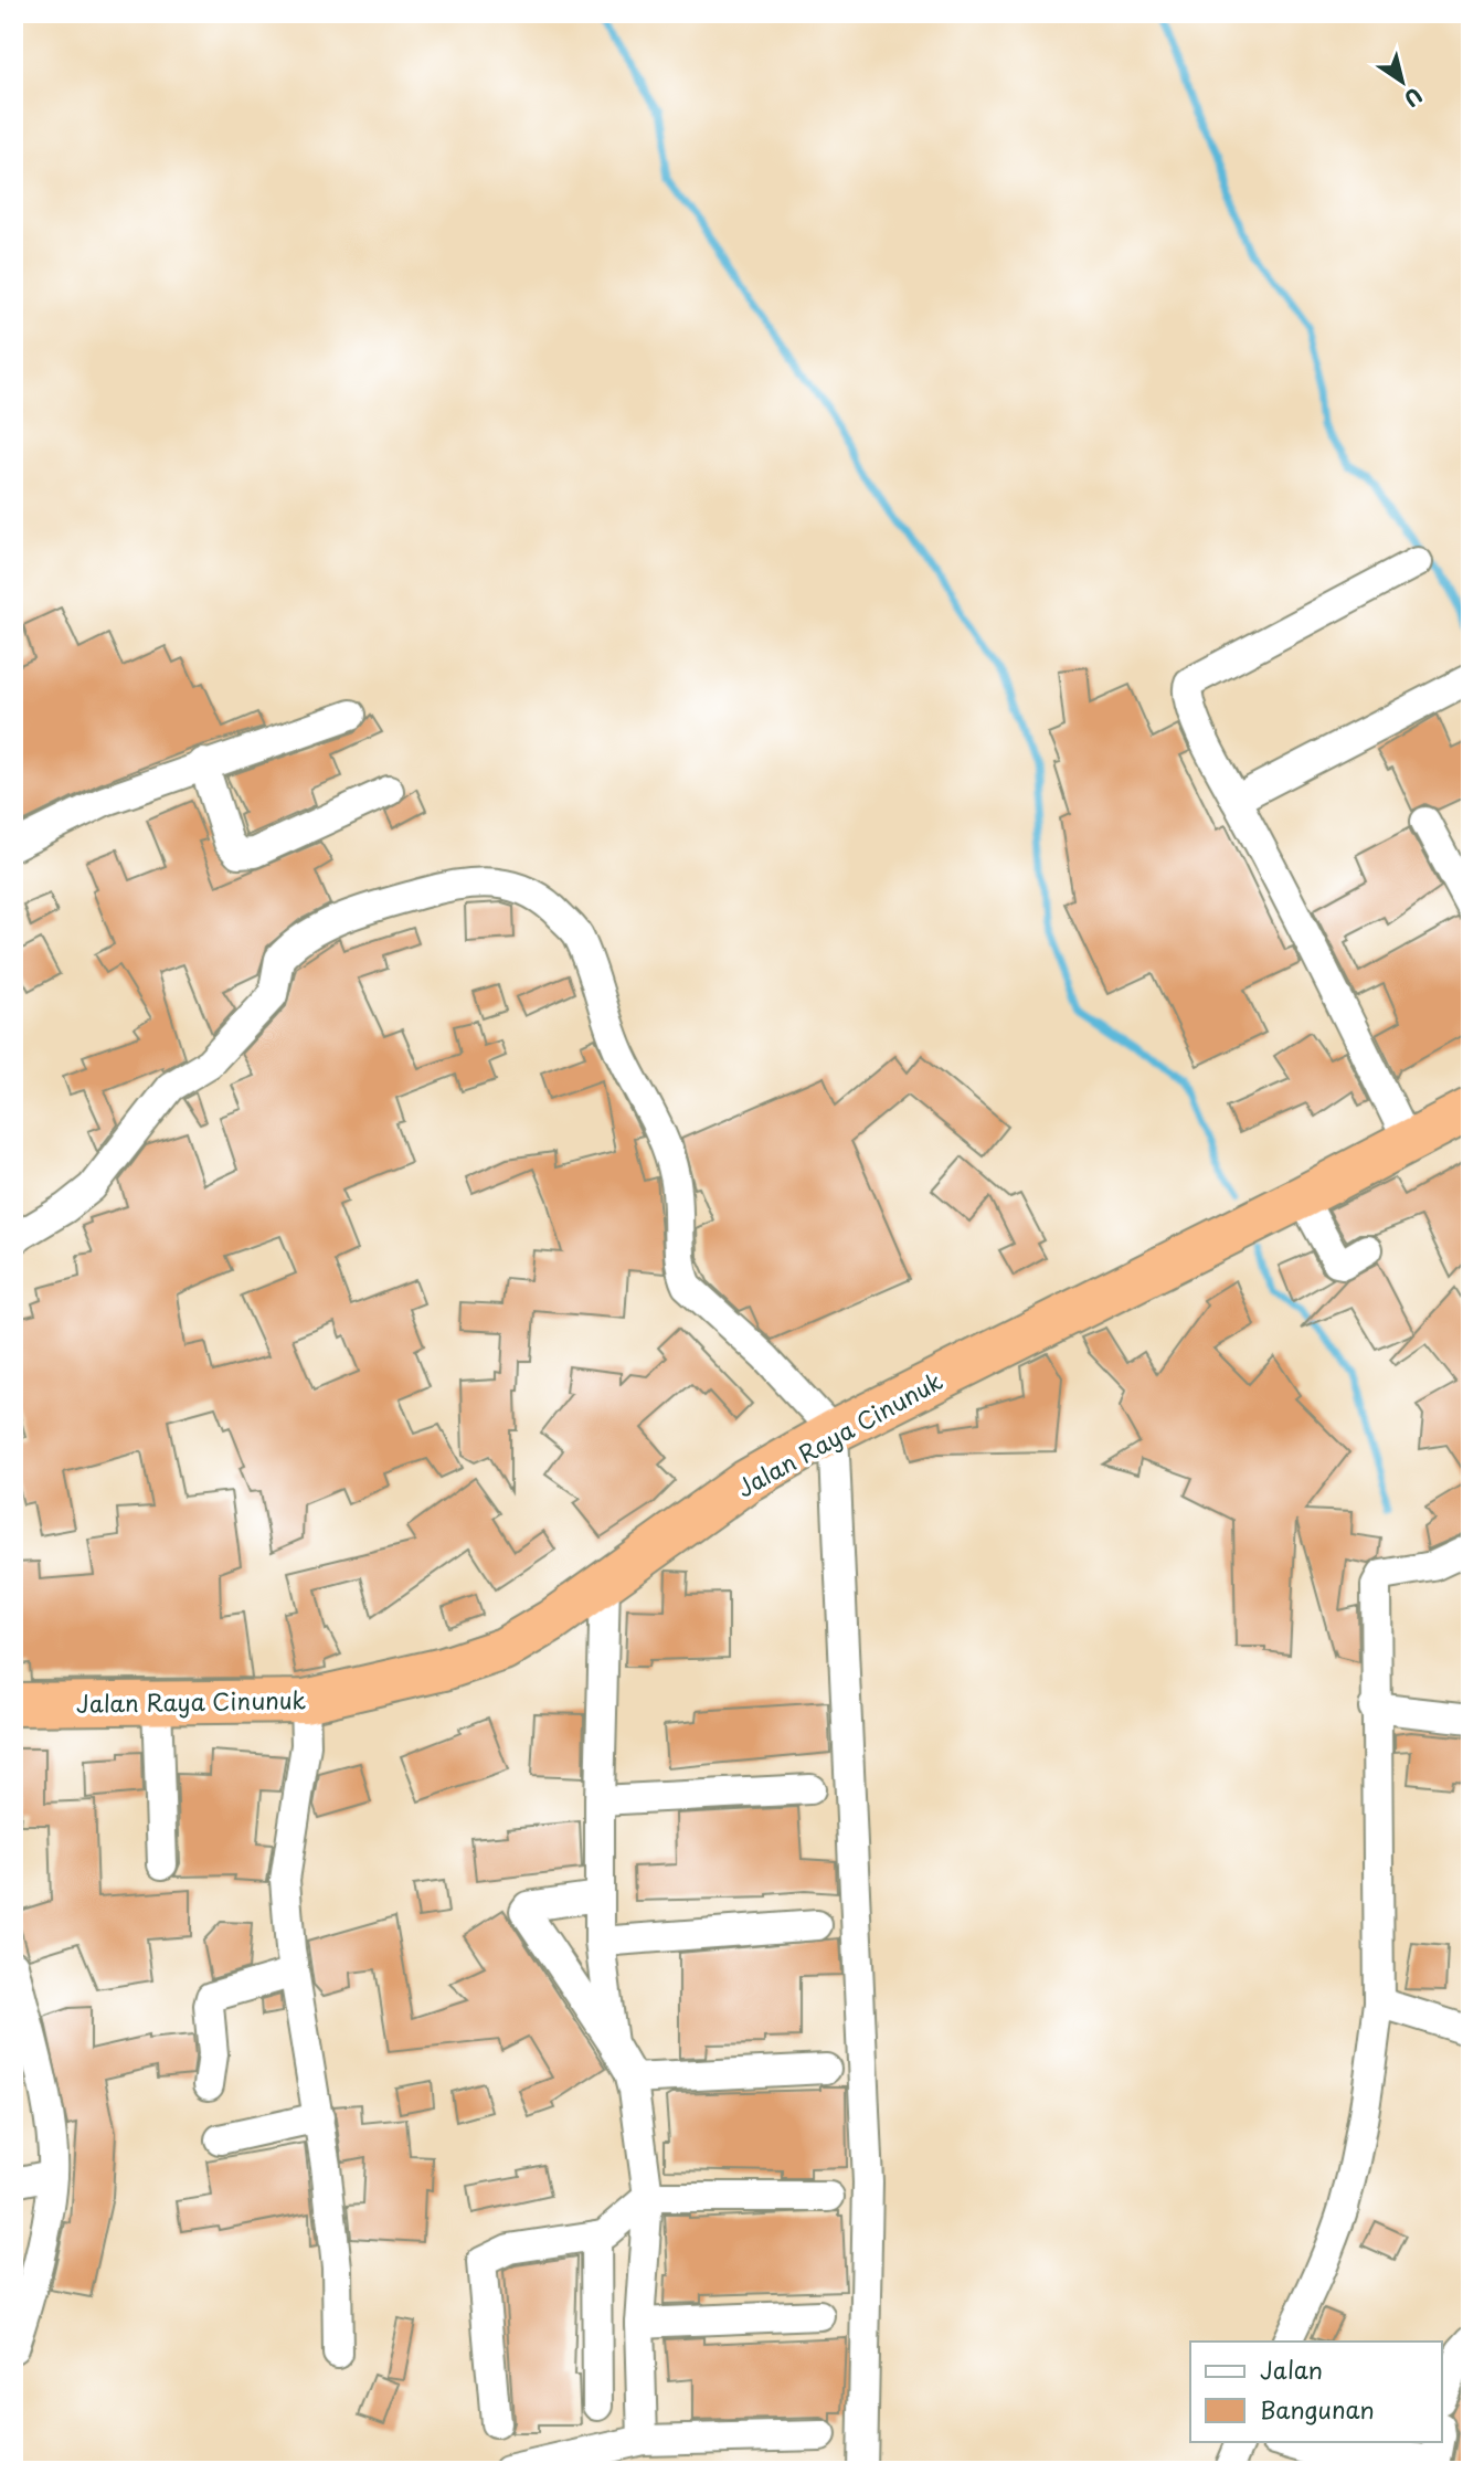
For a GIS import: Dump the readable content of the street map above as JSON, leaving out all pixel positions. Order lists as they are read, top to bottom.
{
  "streets": {
    "highway": ["Jalan Raya Cinunuk"]
  },
  "legend": ["Jalan", "Bangunan"],
  "north": "bottom right"
}
